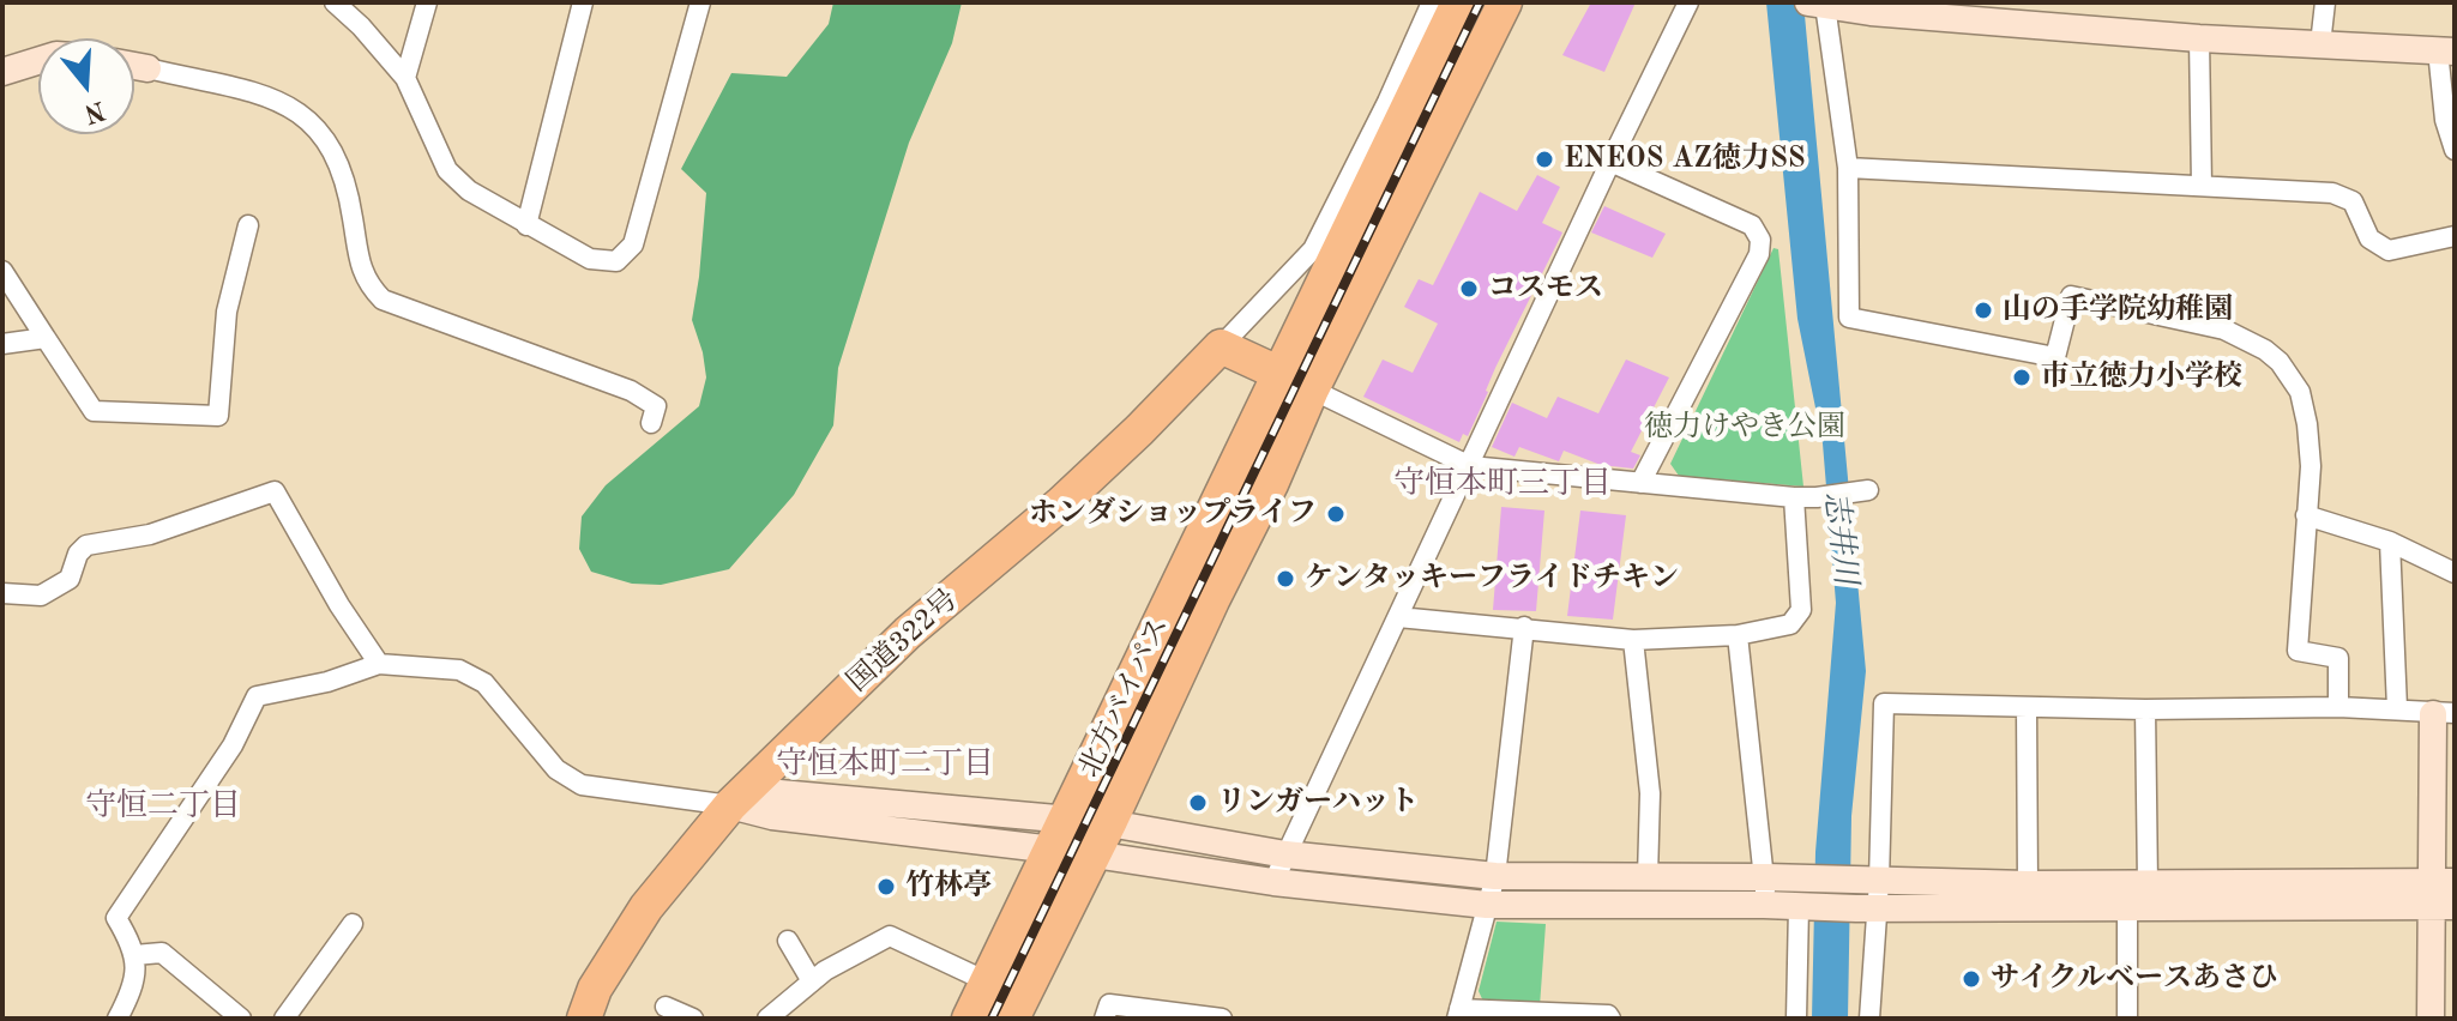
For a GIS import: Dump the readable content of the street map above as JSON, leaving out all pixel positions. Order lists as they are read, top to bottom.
{
  "streets": {
    "highway": ["国道322号", "北方バイパス"]
  },
  "districts": ["守恒本町三丁目", "守恒本町二丁目", "守恒二丁目"],
  "water": ["志井川"],
  "parks": ["徳力けやき公園"],
  "places": [
    "ENEOS AZ徳力SS",
    "コスモス",
    "山の手学院幼稚園",
    "市立徳力小学校",
    "ホンダショップライフ",
    "ケンタッキーフライドチキン",
    "リンガーハット",
    "竹林亭",
    "サイクルベースあさひ"
  ],
  "north": "bottom"
}
